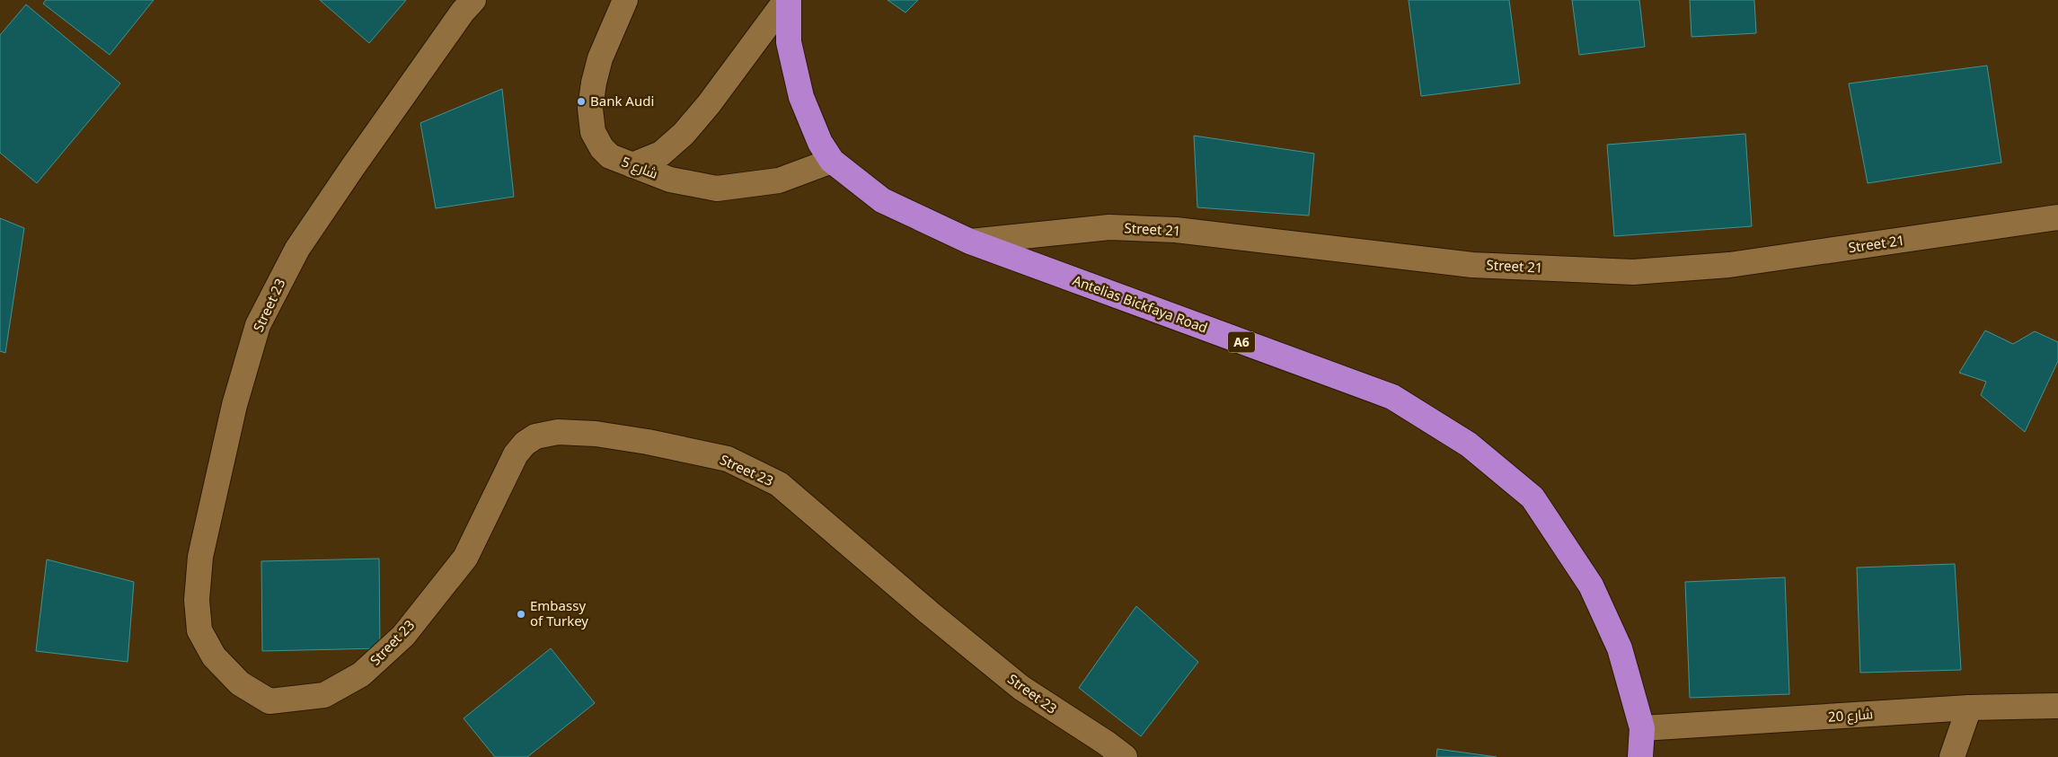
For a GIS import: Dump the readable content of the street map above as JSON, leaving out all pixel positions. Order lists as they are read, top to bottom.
{
  "streets": {
    "highway": ["Antelias Bickfaya Road", "A6"],
    "street": [
      "شارع 5",
      "Street 21",
      "Street 23",
      "شارع 20"
    ]
  },
  "crossings": [
    ["شارع 5", "Antelias Bickfaya Road"],
    ["Street 21", "Antelias Bickfaya Road"],
    ["Antelias Bickfaya Road", "شارع 20"]
  ],
  "places": ["Bank Audi", "Embassy of Turkey"]
}
